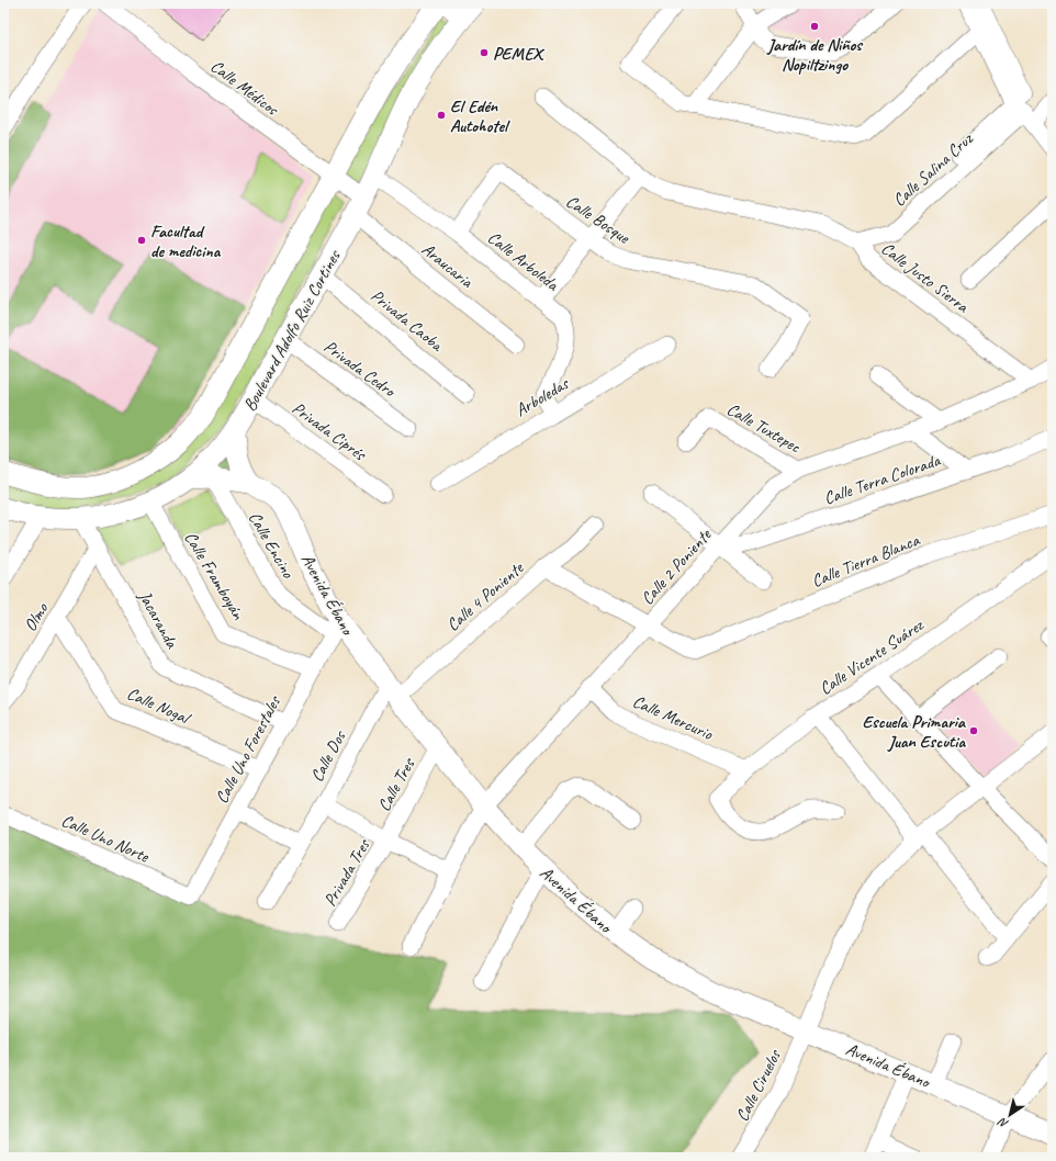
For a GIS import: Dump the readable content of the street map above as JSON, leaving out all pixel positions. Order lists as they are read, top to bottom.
{
  "streets": {
    "main road": ["Boulevard Adolfo Ruiz Cortines", "Avenida Ébano"],
    "street": [
      "Calle Médicos",
      "Calle Salina Cruz",
      "Calle Bosque",
      "Calle Arboleda",
      "Araucaria",
      "Calle Justo Sierra",
      "Privada Caoba",
      "Privada Cedro",
      "Arboledas",
      "Calle Tuxtepec",
      "Privada Ciprés",
      "Calle Terra Colorada",
      "Calle Encino",
      "Calle Tierra Blanca",
      "Calle 2 Poniente",
      "Calle Framboyán",
      "Calle 4 Poniente",
      "Olmo",
      "Jacaranda",
      "Calle Vicente Suárez",
      "Calle Nogal",
      "Calle Mercurio",
      "Calle Uno Forestales",
      "Calle Dos",
      "Calle Tres",
      "Calle Uno Norte",
      "Privada Tres",
      "Calle Ciruelos"
    ]
  },
  "crossings": [
    ["Calle Médicos", "Araucaria"],
    ["Calle Médicos", "Boulevard Adolfo Ruiz Cortines"],
    ["Calle Salina Cruz", "Calle Justo Sierra"],
    ["Calle Bosque", "Calle Arboleda"],
    ["Calle Arboleda", "Boulevard Adolfo Ruiz Cortines"],
    ["Calle Arboleda", "Arboledas"],
    ["Araucaria", "Boulevard Adolfo Ruiz Cortines"],
    ["Calle Justo Sierra", "Calle 2 Poniente"],
    ["Privada Caoba", "Boulevard Adolfo Ruiz Cortines"],
    ["Boulevard Adolfo Ruiz Cortines", "Privada Cedro"],
    ["Boulevard Adolfo Ruiz Cortines", "Privada Ciprés"],
    ["Boulevard Adolfo Ruiz Cortines", "Calle Framboyán"],
    ["Boulevard Adolfo Ruiz Cortines", "Avenida Ébano"],
    ["Boulevard Adolfo Ruiz Cortines", "Jacaranda"],
    ["Calle Tuxtepec", "Calle 2 Poniente"],
    ["Calle Terra Colorada", "Calle 2 Poniente"],
    ["Calle Encino", "Avenida Ébano"],
    ["Calle Encino", "Calle Uno Forestales"],
    ["Calle Tierra Blanca", "Calle 2 Poniente"],
    ["Calle 2 Poniente", "Avenida Ébano"],
    ["Calle 2 Poniente", "Calle Mercurio"],
    ["Calle Framboyán", "Calle Uno Forestales"],
    ["Avenida Ébano", "Calle 4 Poniente"],
    ["Avenida Ébano", "Calle Uno Forestales"],
    ["Avenida Ébano", "Calle Dos"],
    ["Avenida Ébano", "Calle Tres"],
    ["Avenida Ébano", "Calle Ciruelos"],
    ["Calle 4 Poniente", "Calle Dos"],
    ["Olmo", "Jacaranda"],
    ["Olmo", "Calle Nogal"],
    ["Jacaranda", "Calle Uno Forestales"],
    ["Calle Vicente Suárez", "Calle Mercurio"],
    ["Calle Nogal", "Calle Uno Forestales"],
    ["Calle Uno Forestales", "Calle Uno Norte"],
    ["Calle Tres", "Privada Tres"]
  ],
  "places": [
    "Jardín de Niños Nopiltzingo",
    "PEMEX",
    "El Edén Autohotel",
    "Facultad de medicina",
    "Escuela Primaria Juan Escutia"
  ],
  "north": "bottom left"
}
